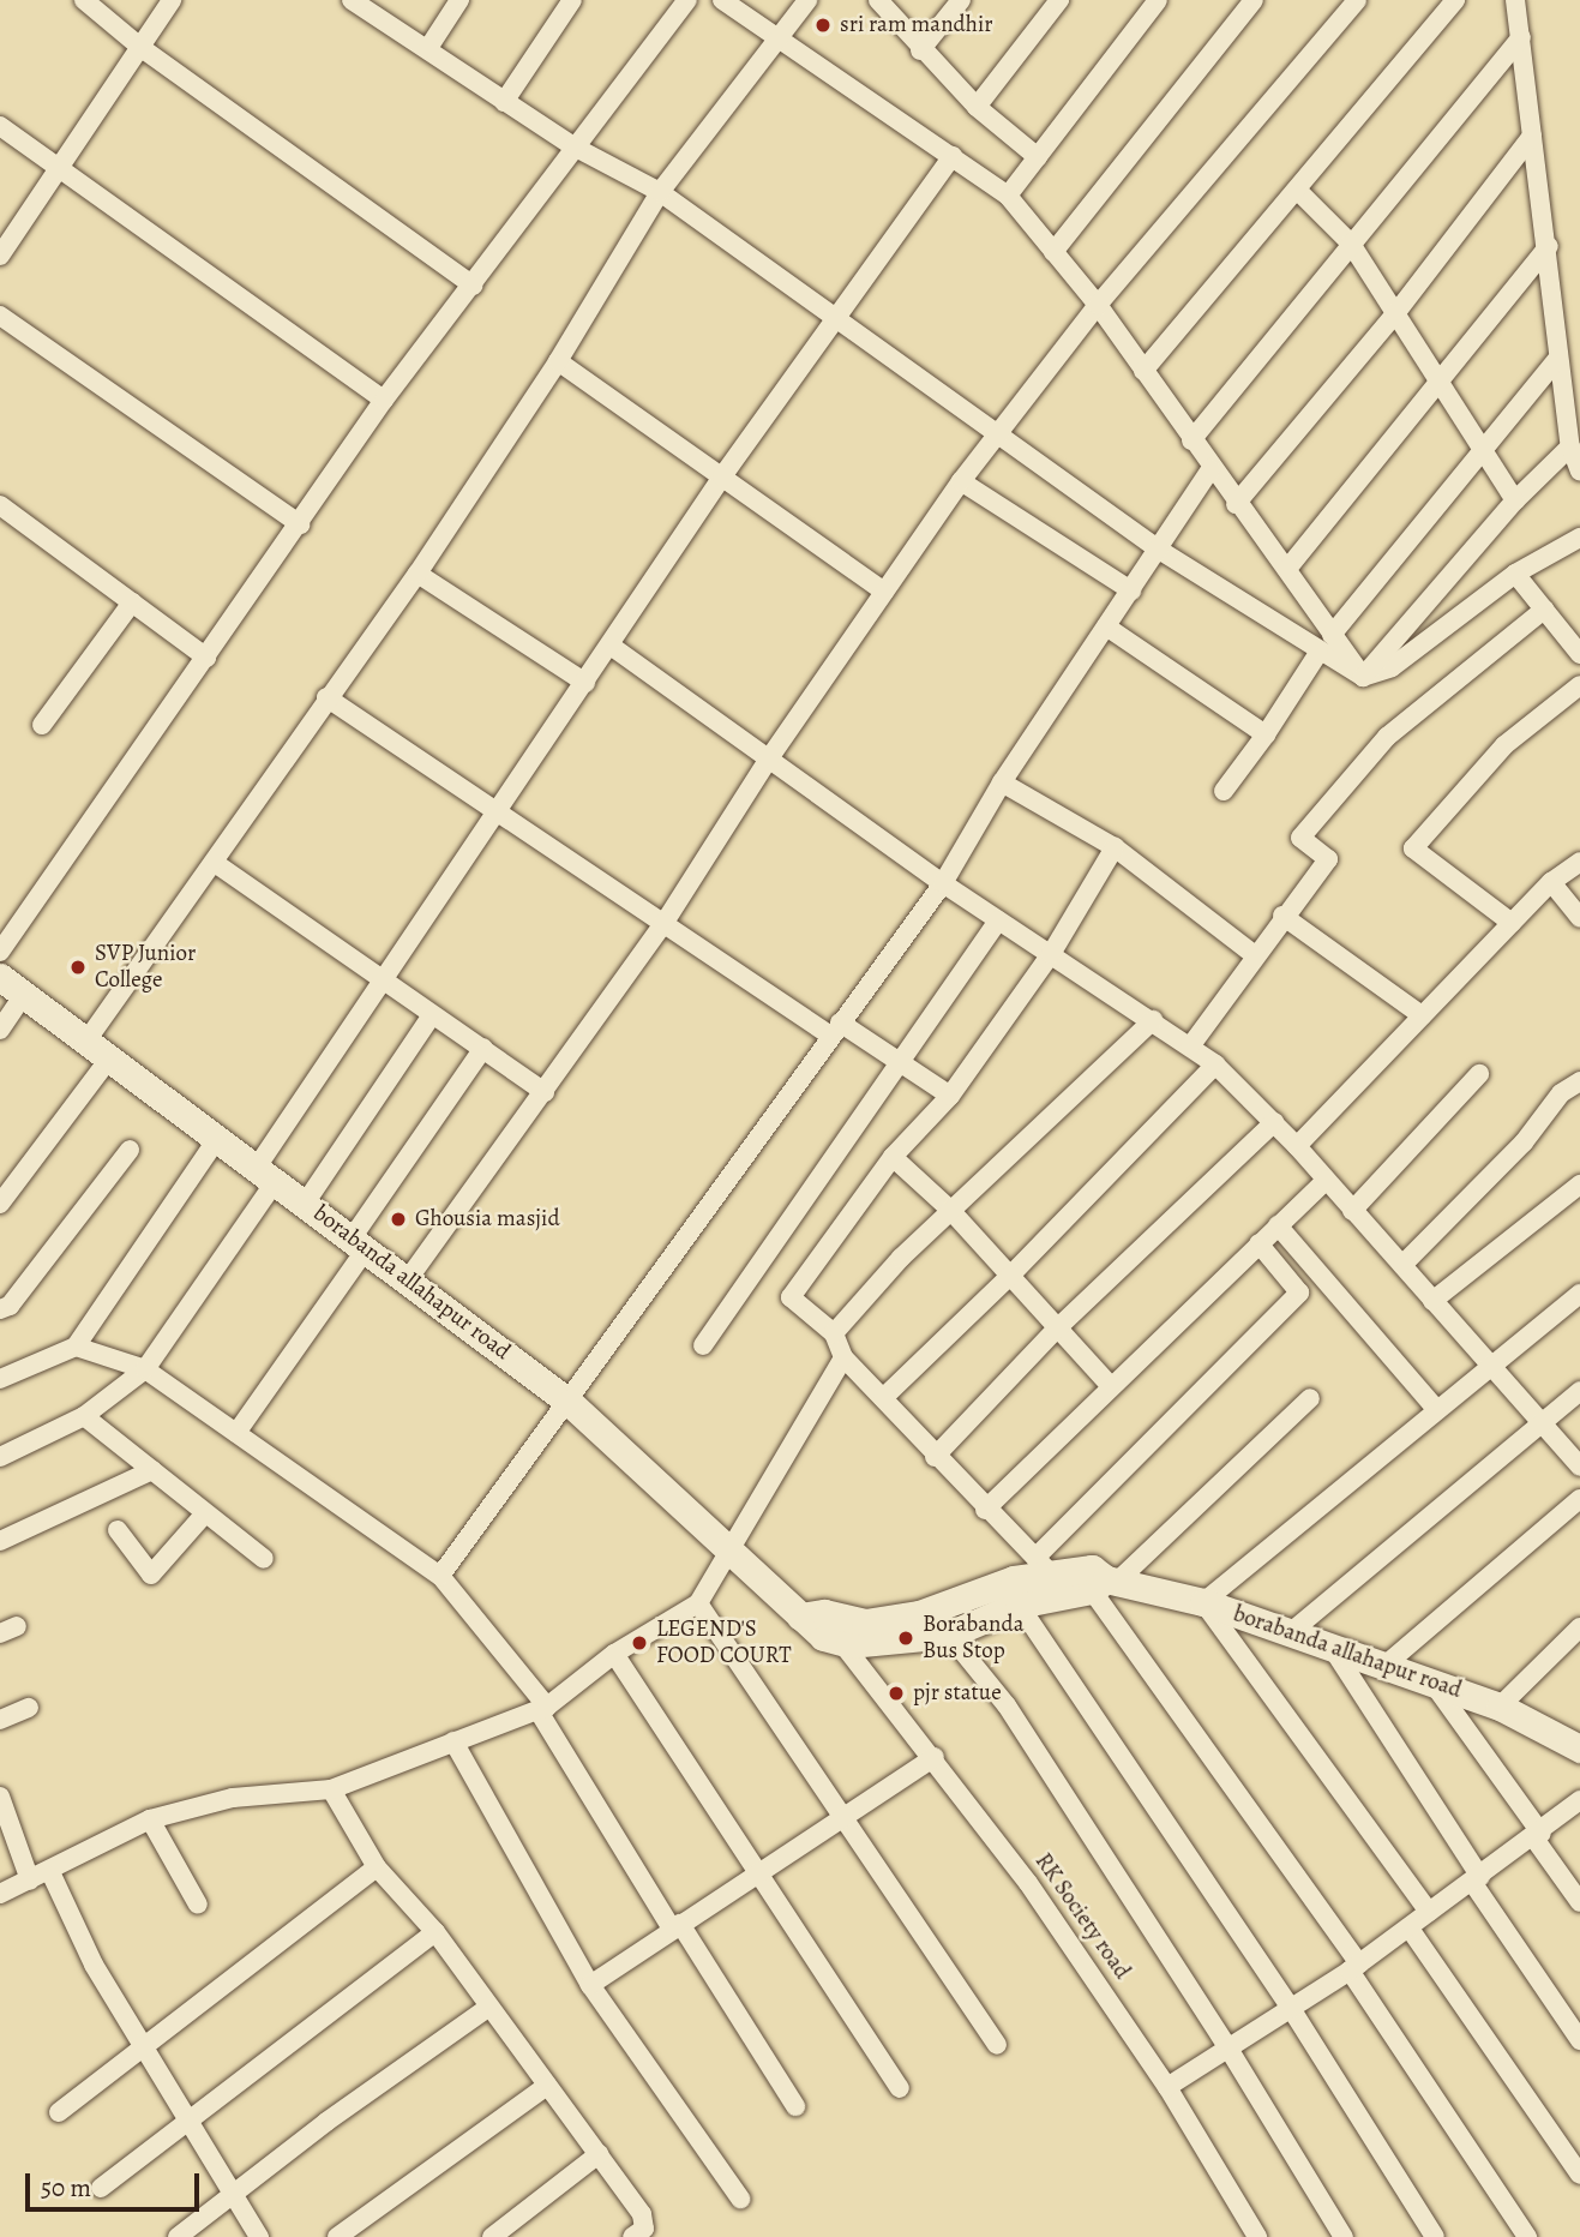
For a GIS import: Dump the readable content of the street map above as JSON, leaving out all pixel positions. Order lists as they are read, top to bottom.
{
  "streets": {
    "main road": ["borabanda allahapur road"],
    "street": ["RK Society road"]
  },
  "crossings": [
    ["borabanda allahapur road", "RK Society road"]
  ],
  "places": [
    "sri ram mandhir",
    "SVP Junior College",
    "Ghousia masjid",
    "Borabanda Bus Stop",
    "LEGEND'S FOOD COURT",
    "pjr statue"
  ],
  "scale_bar": "50 m"
}
